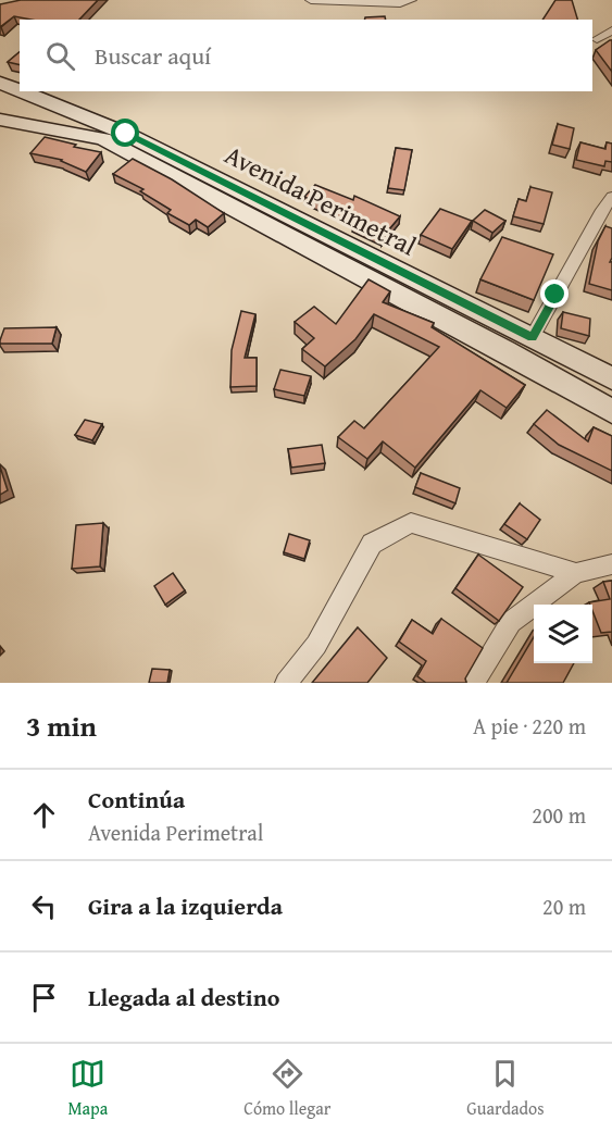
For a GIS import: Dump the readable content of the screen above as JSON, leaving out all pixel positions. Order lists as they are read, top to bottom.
{
  "streets": {
    "main road": ["Avenida Perimetral"]
  },
  "page": {
    "search": "Buscar aquí",
    "heading": ["3 min", "A pie · 220 m"],
    "list": [
      ["Continúa", "Avenida Perimetral", "200 m"],
      ["Gira a la izquierda", "20 m"],
      "Llegada al destino"
    ],
    "nav": ["Mapa", "Cómo llegar", "Guardados"]
  }
}
